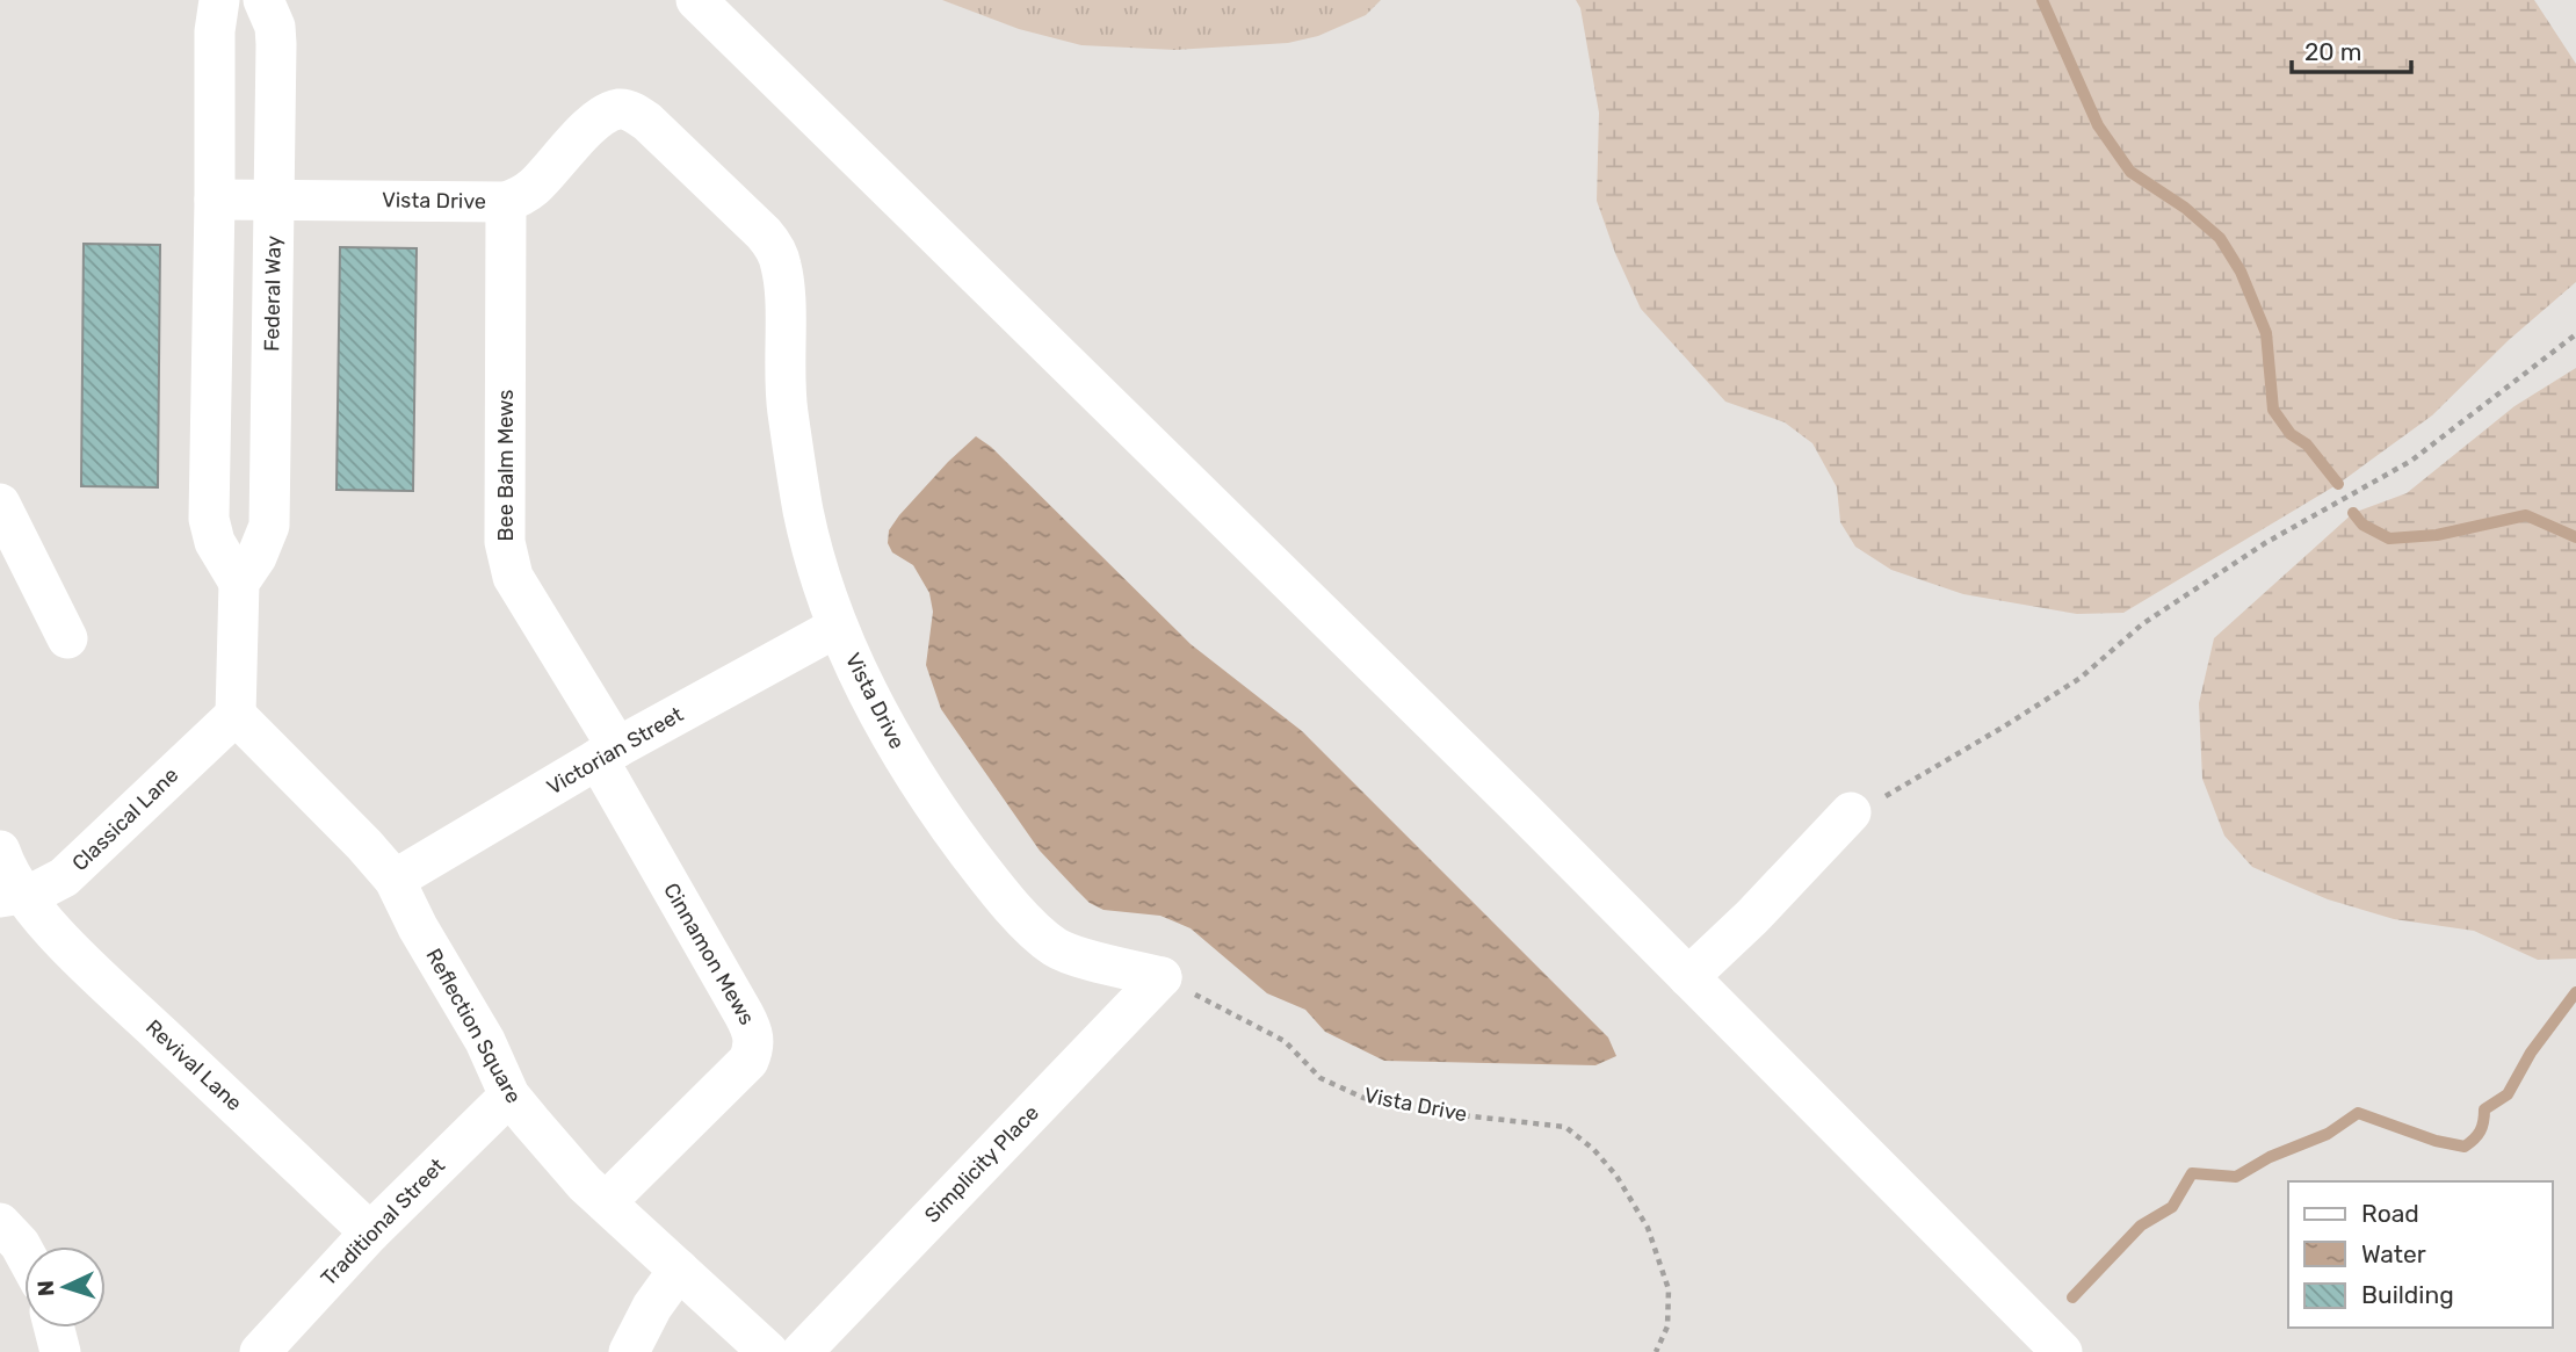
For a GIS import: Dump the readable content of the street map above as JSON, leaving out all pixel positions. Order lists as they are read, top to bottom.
{
  "streets": {
    "street": [
      "Vista Drive",
      "Federal Way",
      "Bee Balm Mews",
      "Victorian Street",
      "Classical Lane",
      "Cinnamon Mews",
      "Reflection Square",
      "Revival Lane",
      "Simplicity Place",
      "Traditional Street"
    ]
  },
  "crossings": [
    ["Vista Drive", "Federal Way"],
    ["Vista Drive", "Bee Balm Mews"],
    ["Vista Drive", "Victorian Street"],
    ["Vista Drive", "Simplicity Place"],
    ["Federal Way", "Classical Lane"],
    ["Federal Way", "Reflection Square"],
    ["Bee Balm Mews", "Victorian Street"],
    ["Bee Balm Mews", "Cinnamon Mews"],
    ["Victorian Street", "Cinnamon Mews"],
    ["Victorian Street", "Reflection Square"],
    ["Classical Lane", "Reflection Square"],
    ["Classical Lane", "Revival Lane"],
    ["Cinnamon Mews", "Reflection Square"],
    ["Reflection Square", "Traditional Street"],
    ["Revival Lane", "Traditional Street"]
  ],
  "legend": ["Road", "Water", "Building"],
  "scale_bar": "20 m",
  "north": "left"
}
